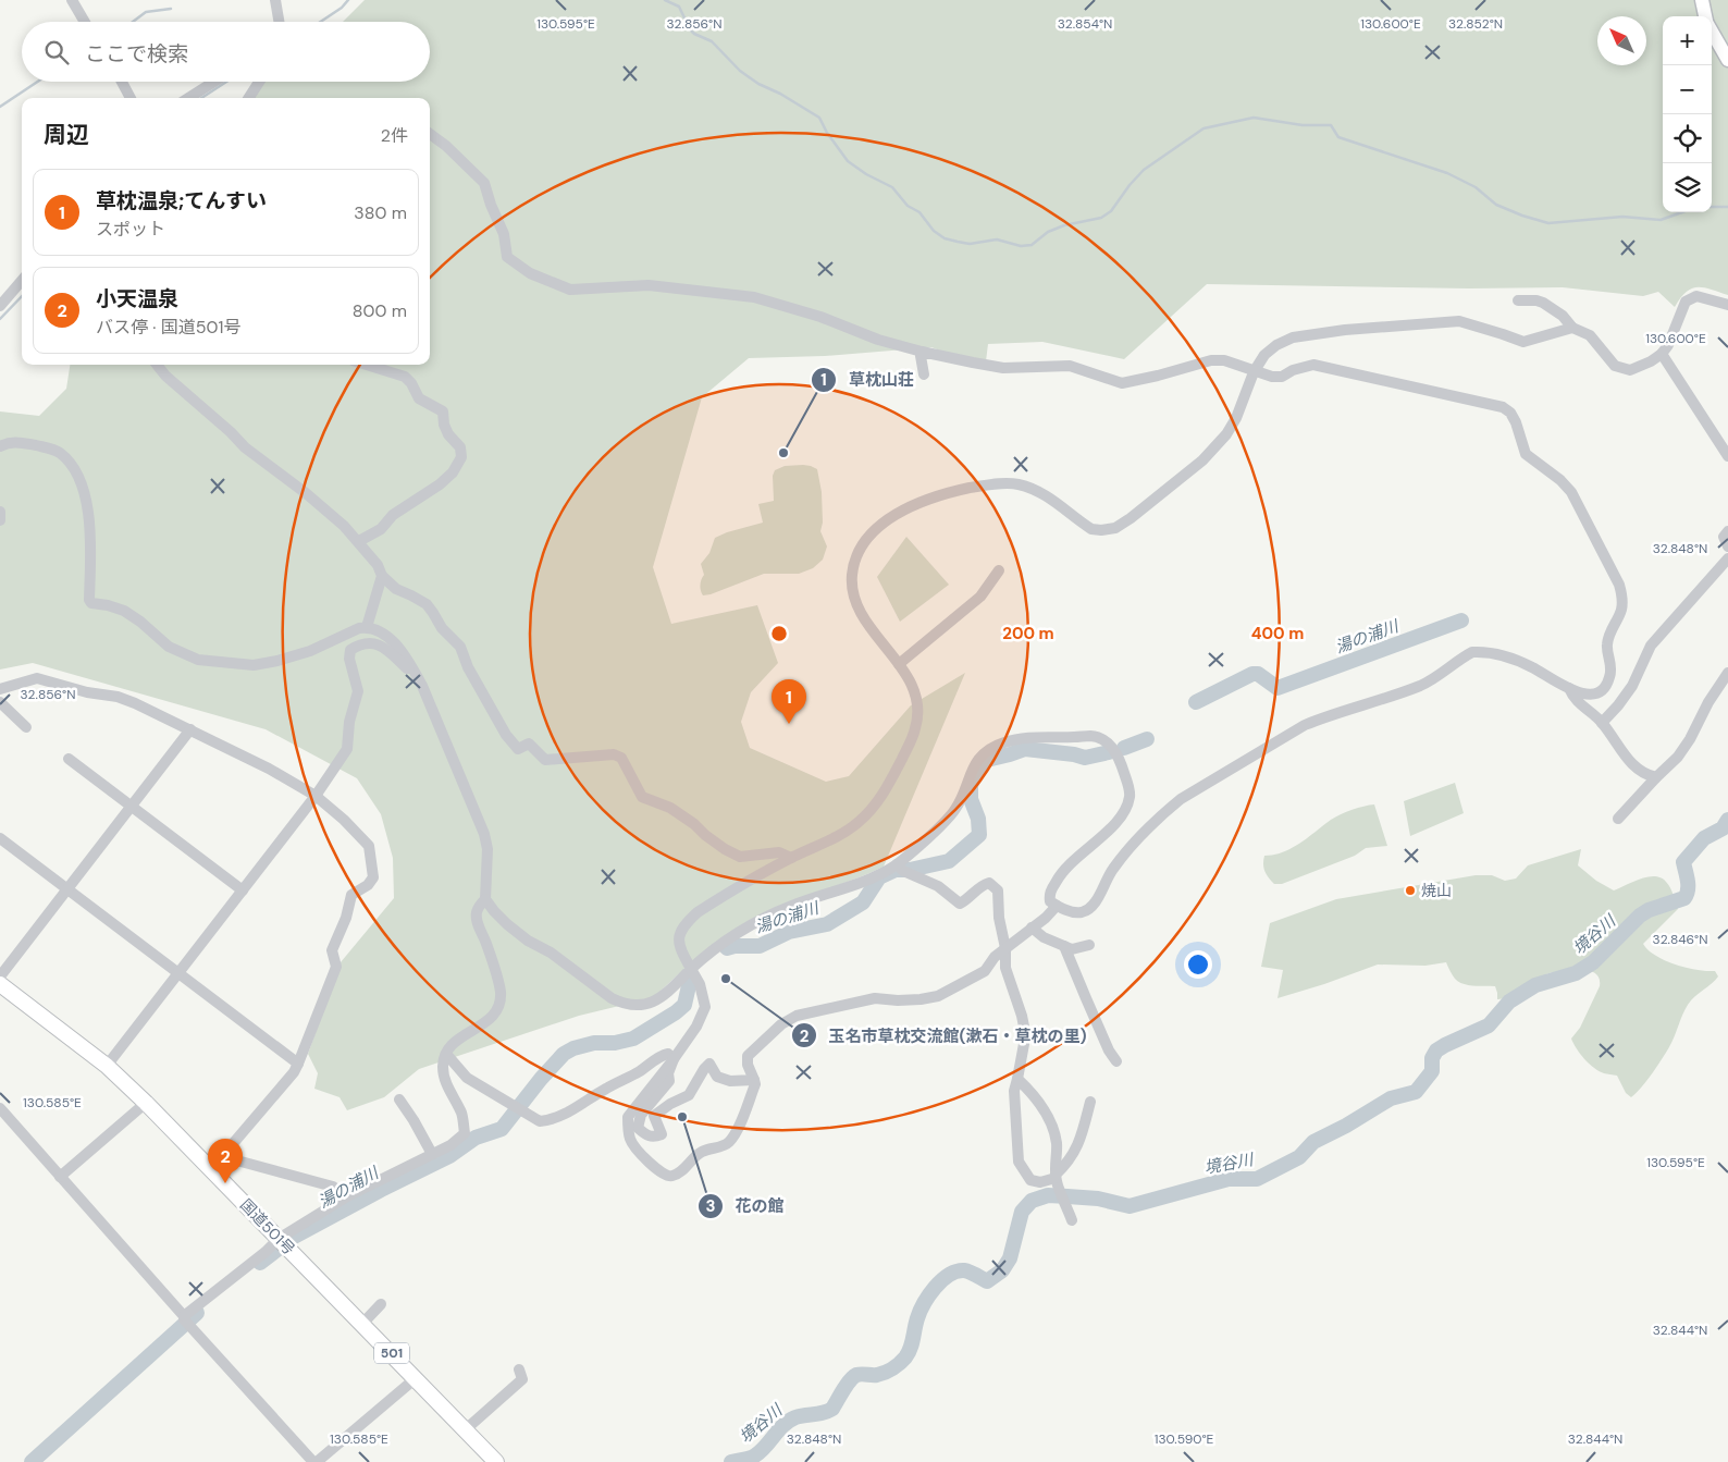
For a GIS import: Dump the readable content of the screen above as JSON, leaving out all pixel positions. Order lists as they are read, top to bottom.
{
  "streets": {
    "highway": ["国道501号", "501"]
  },
  "water": ["湯の浦川", "境谷川"],
  "places": [
    "草枕山荘",
    "焼山",
    "玉名市草枕交流館(漱石・草枕の里)",
    "花の館"
  ],
  "north": "top left",
  "page": {
    "map_buttons": ["+", "−"],
    "search": "ここで検索",
    "heading": ["周辺", "2件"],
    "list": [
      {
        "mark": "1",
        "name": "草枕温泉;てんすい",
        "note": "スポット",
        "value": "380 m"
      },
      {
        "mark": "2",
        "name": "小天温泉",
        "note": "バス停 · 国道501号",
        "value": "800 m"
      }
    ],
    "pins": ["1", "2"]
  },
  "coordinates": [
    "130.600°E",
    "130.595°E",
    "32.856°N",
    "32.854°N",
    "32.852°N",
    "32.848°N",
    "32.846°N",
    "130.585°E",
    "32.844°N",
    "130.590°E"
  ],
  "rings": ["200 m", "400 m"]
}
